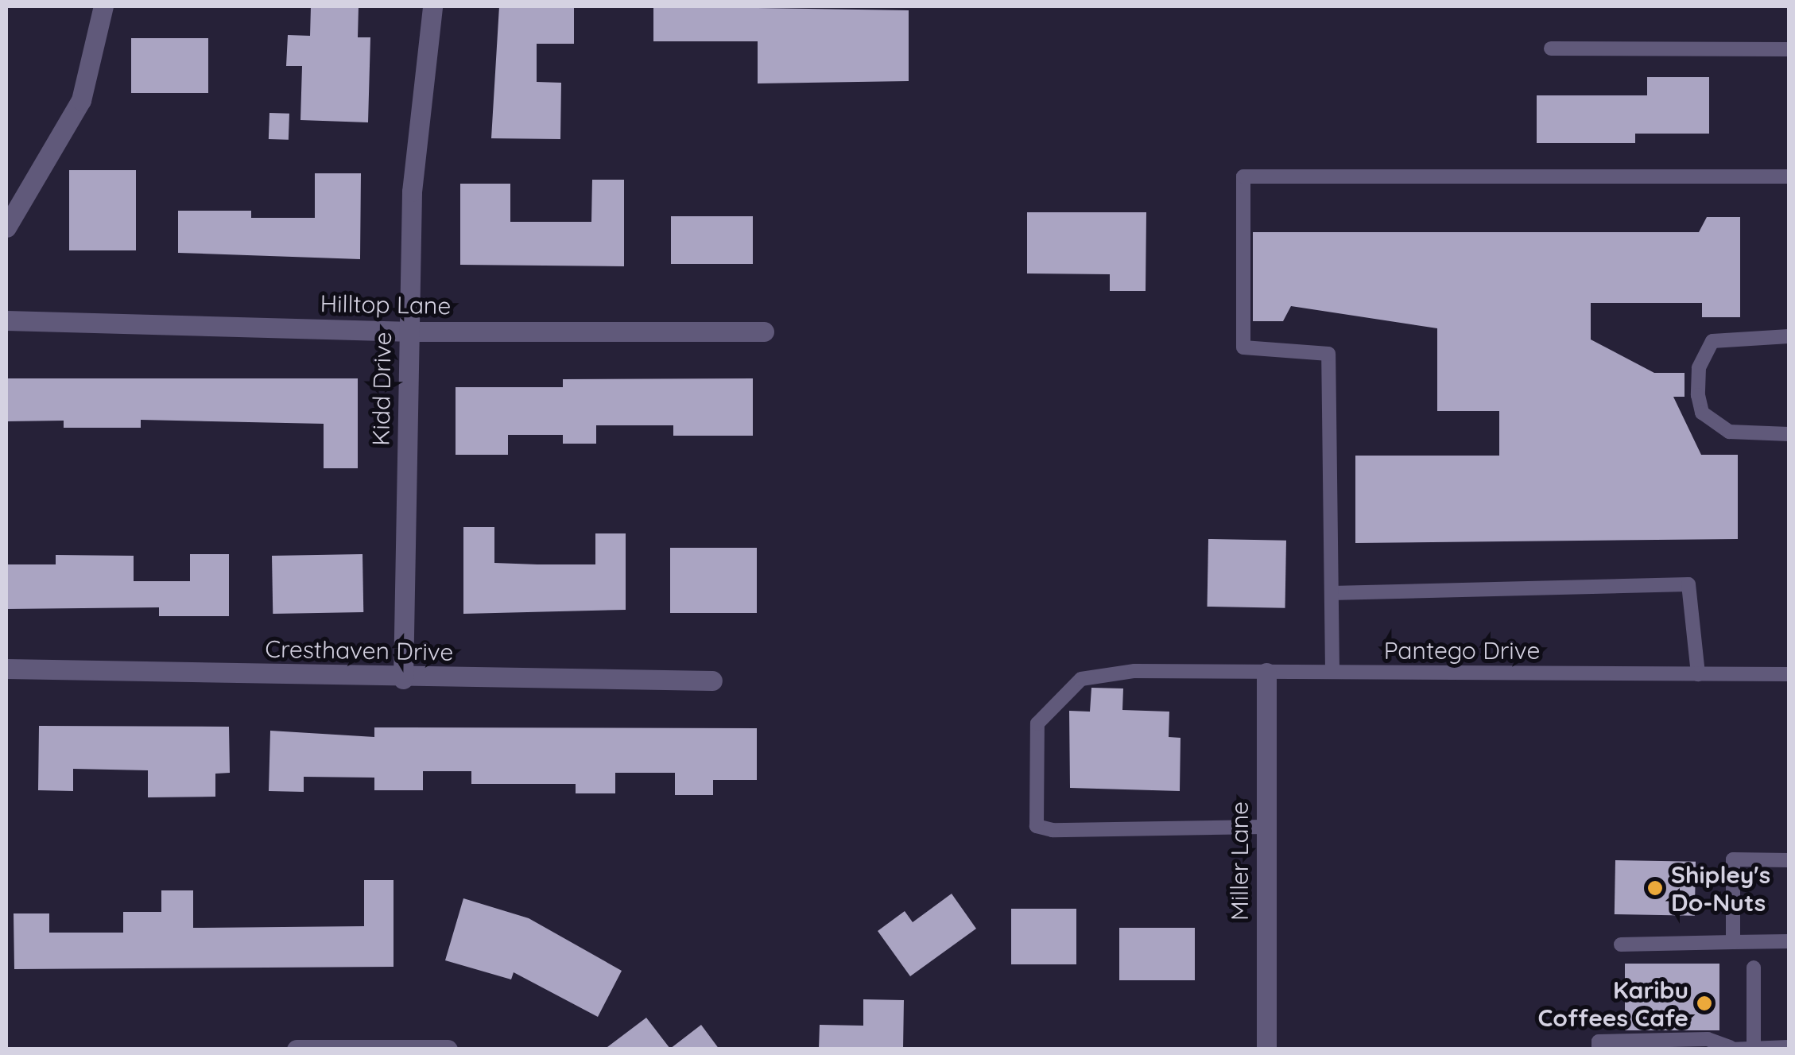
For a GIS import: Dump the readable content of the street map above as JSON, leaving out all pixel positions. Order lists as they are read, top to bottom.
{
  "streets": {
    "street": [
      "Hilltop Lane",
      "Kidd Drive",
      "Cresthaven Drive",
      "Miller Lane"
    ],
    "lane": ["Pantego Drive"]
  },
  "crossings": [
    ["Hilltop Lane", "Kidd Drive"],
    ["Kidd Drive", "Cresthaven Drive"],
    ["Pantego Drive", "Miller Lane"]
  ],
  "places": ["Shipley's Do-Nuts", "Karibu Coffees Cafe"]
}
